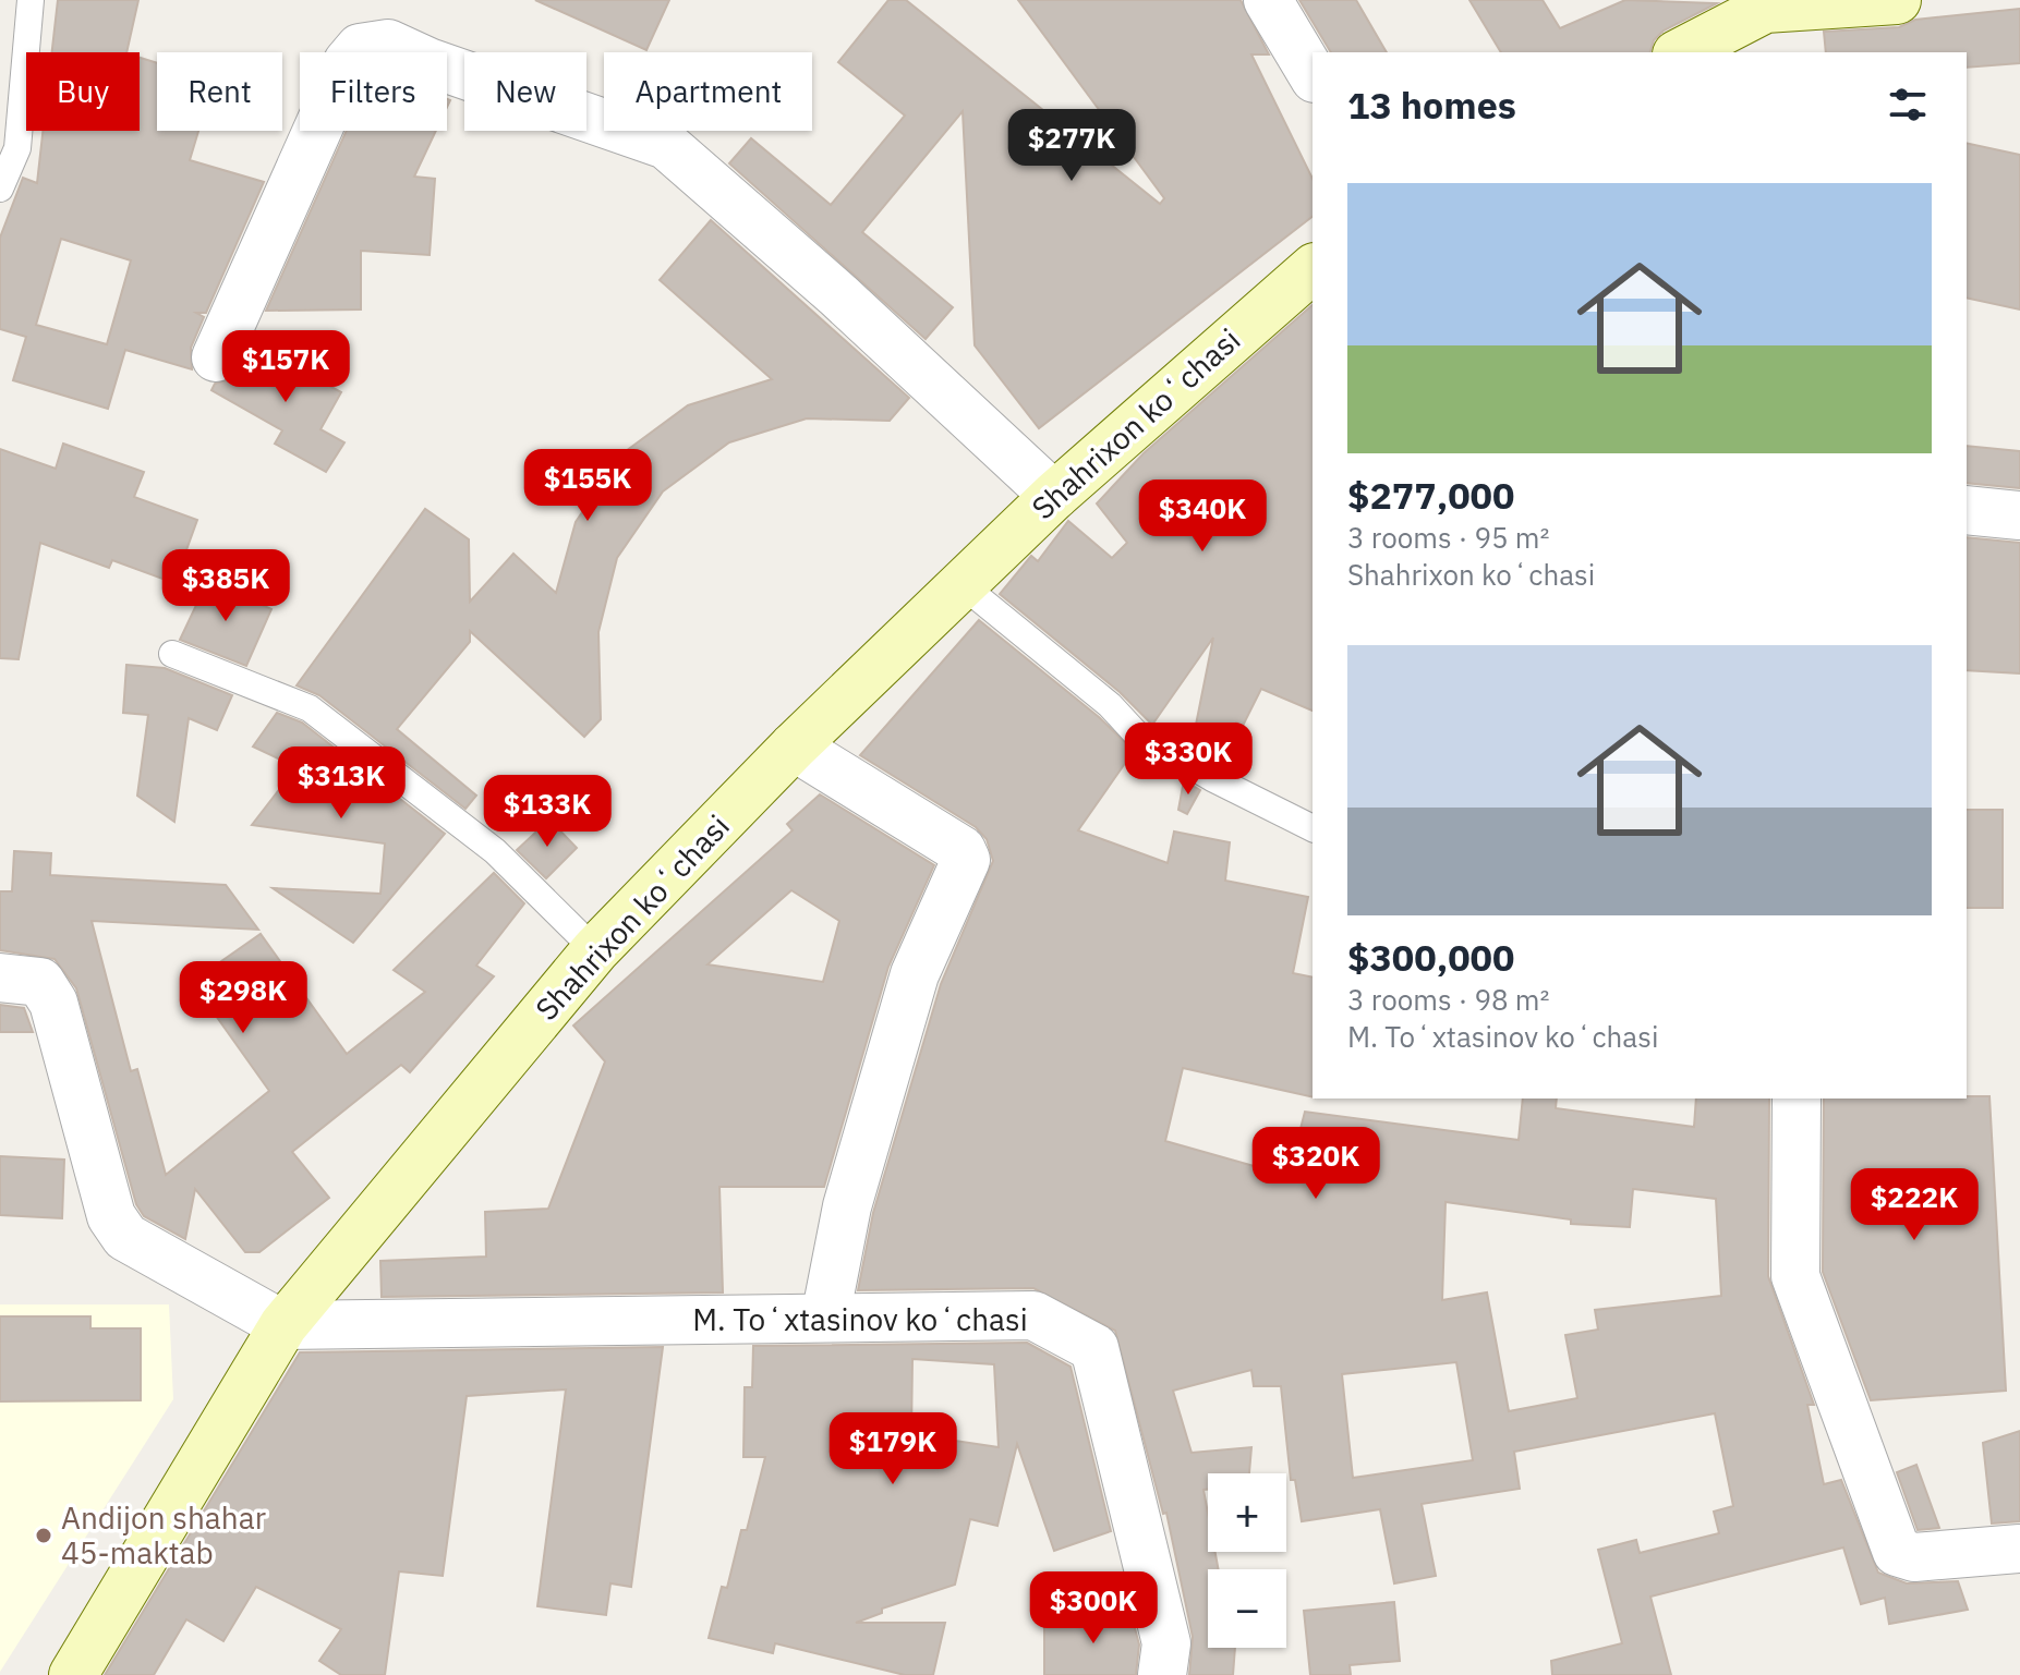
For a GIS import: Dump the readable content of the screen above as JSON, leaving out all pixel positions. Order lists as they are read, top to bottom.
{
  "streets": {
    "street": ["Shahrixon koʻchasi", "M. Toʻxtasinov koʻchasi"]
  },
  "crossings": [
    ["Shahrixon koʻchasi", "M. Toʻxtasinov koʻchasi"]
  ],
  "places": ["Andijon shahar 45-maktab"],
  "page": {
    "chip": [
      "Buy",
      "Rent",
      "Filters",
      "New",
      "Apartment"
    ],
    "heading": "13 homes",
    "price": [
      "$277K",
      "$157K",
      "$155K",
      "$340K",
      "$385K",
      "$330K",
      "$313K",
      "$133K",
      "$298K",
      "$320K",
      "$222K",
      "$179K",
      "$300K"
    ],
    "list": [
      {
        "name": "$277,000",
        "note": "3 rooms · 95 m² · Shahrixon koʻchasi"
      },
      {
        "name": "$300,000",
        "note": "3 rooms · 98 m² · M. Toʻxtasinov koʻchasi"
      }
    ],
    "map_buttons": ["+", "−"]
  }
}
